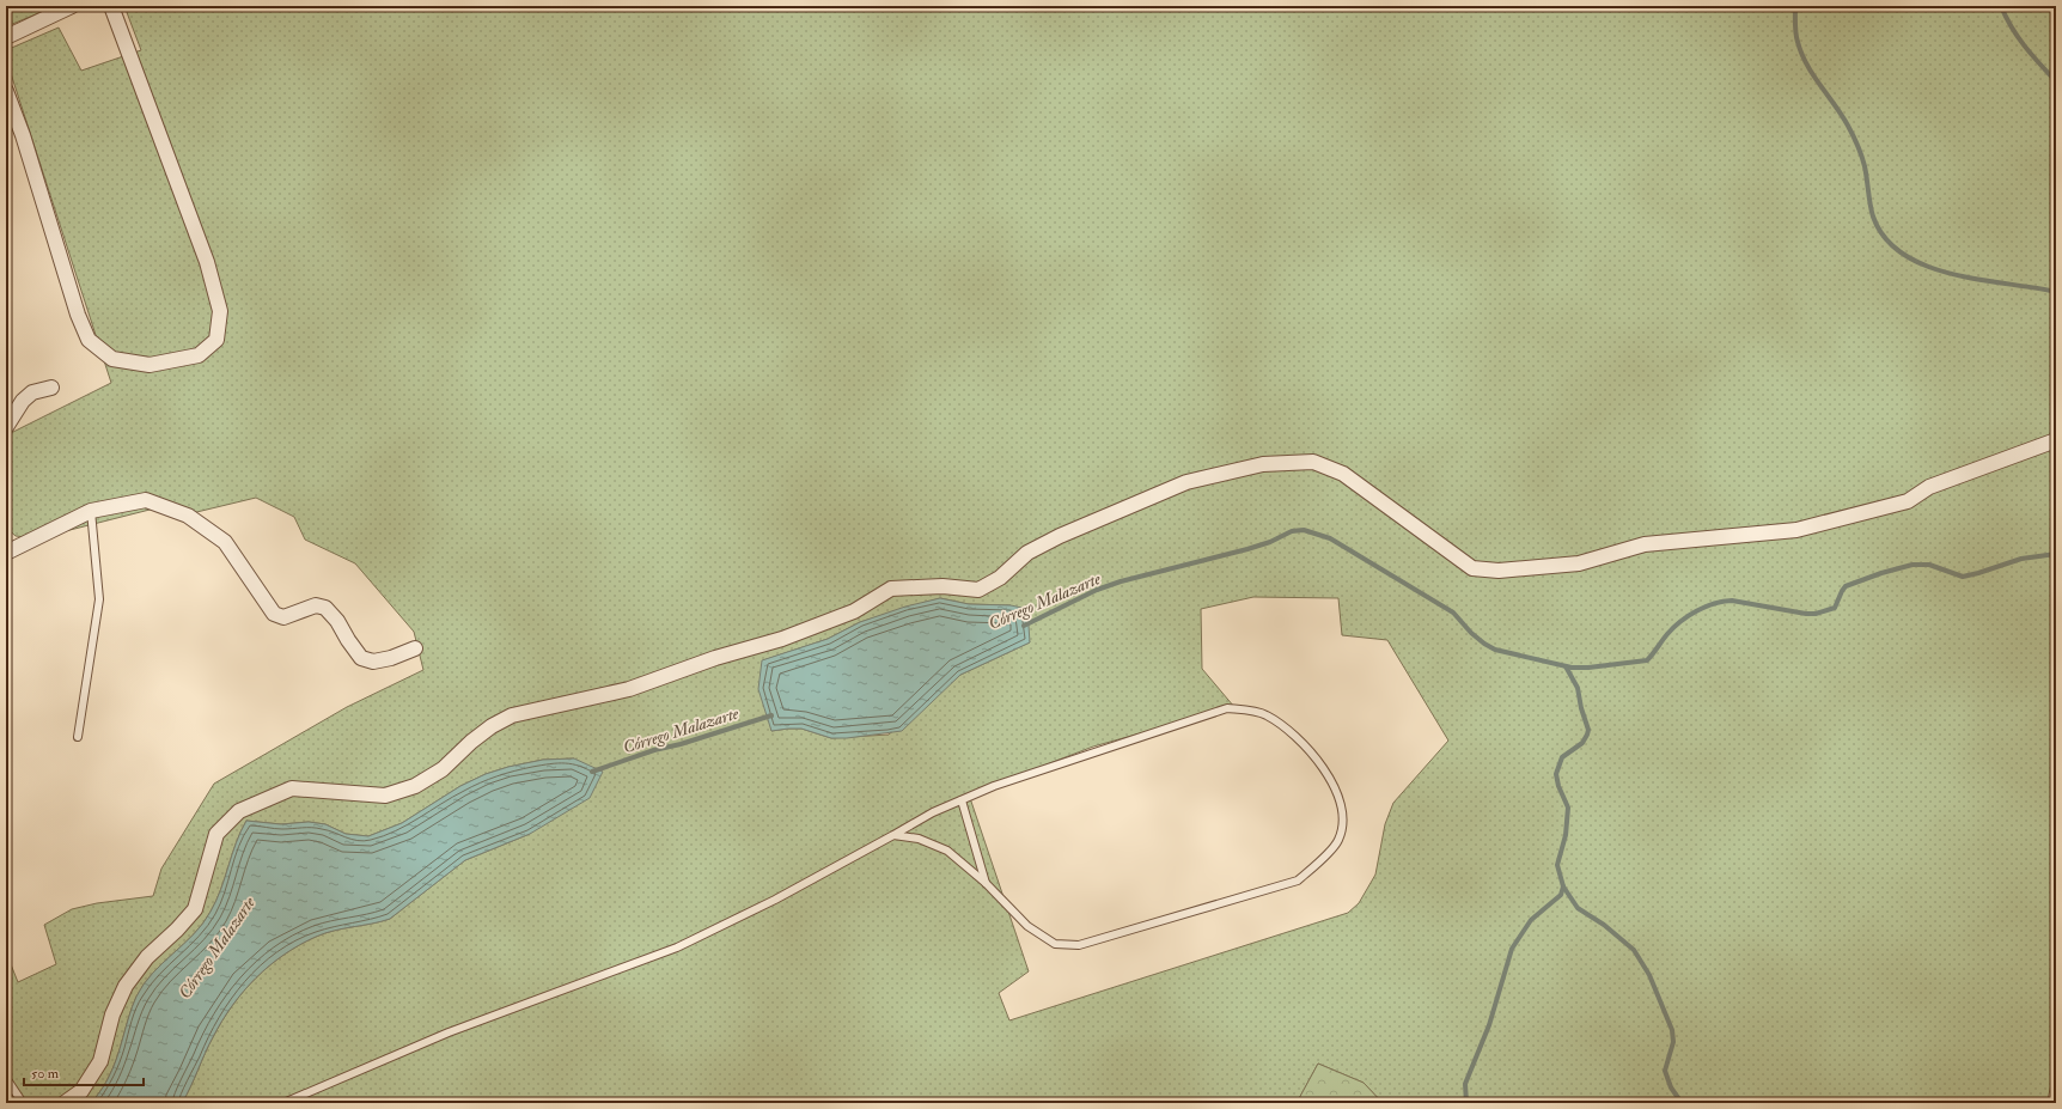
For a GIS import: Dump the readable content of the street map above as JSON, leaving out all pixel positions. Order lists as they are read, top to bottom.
{
  "water": ["Córrego Malazarte"],
  "scale_bar": "50 m"
}
